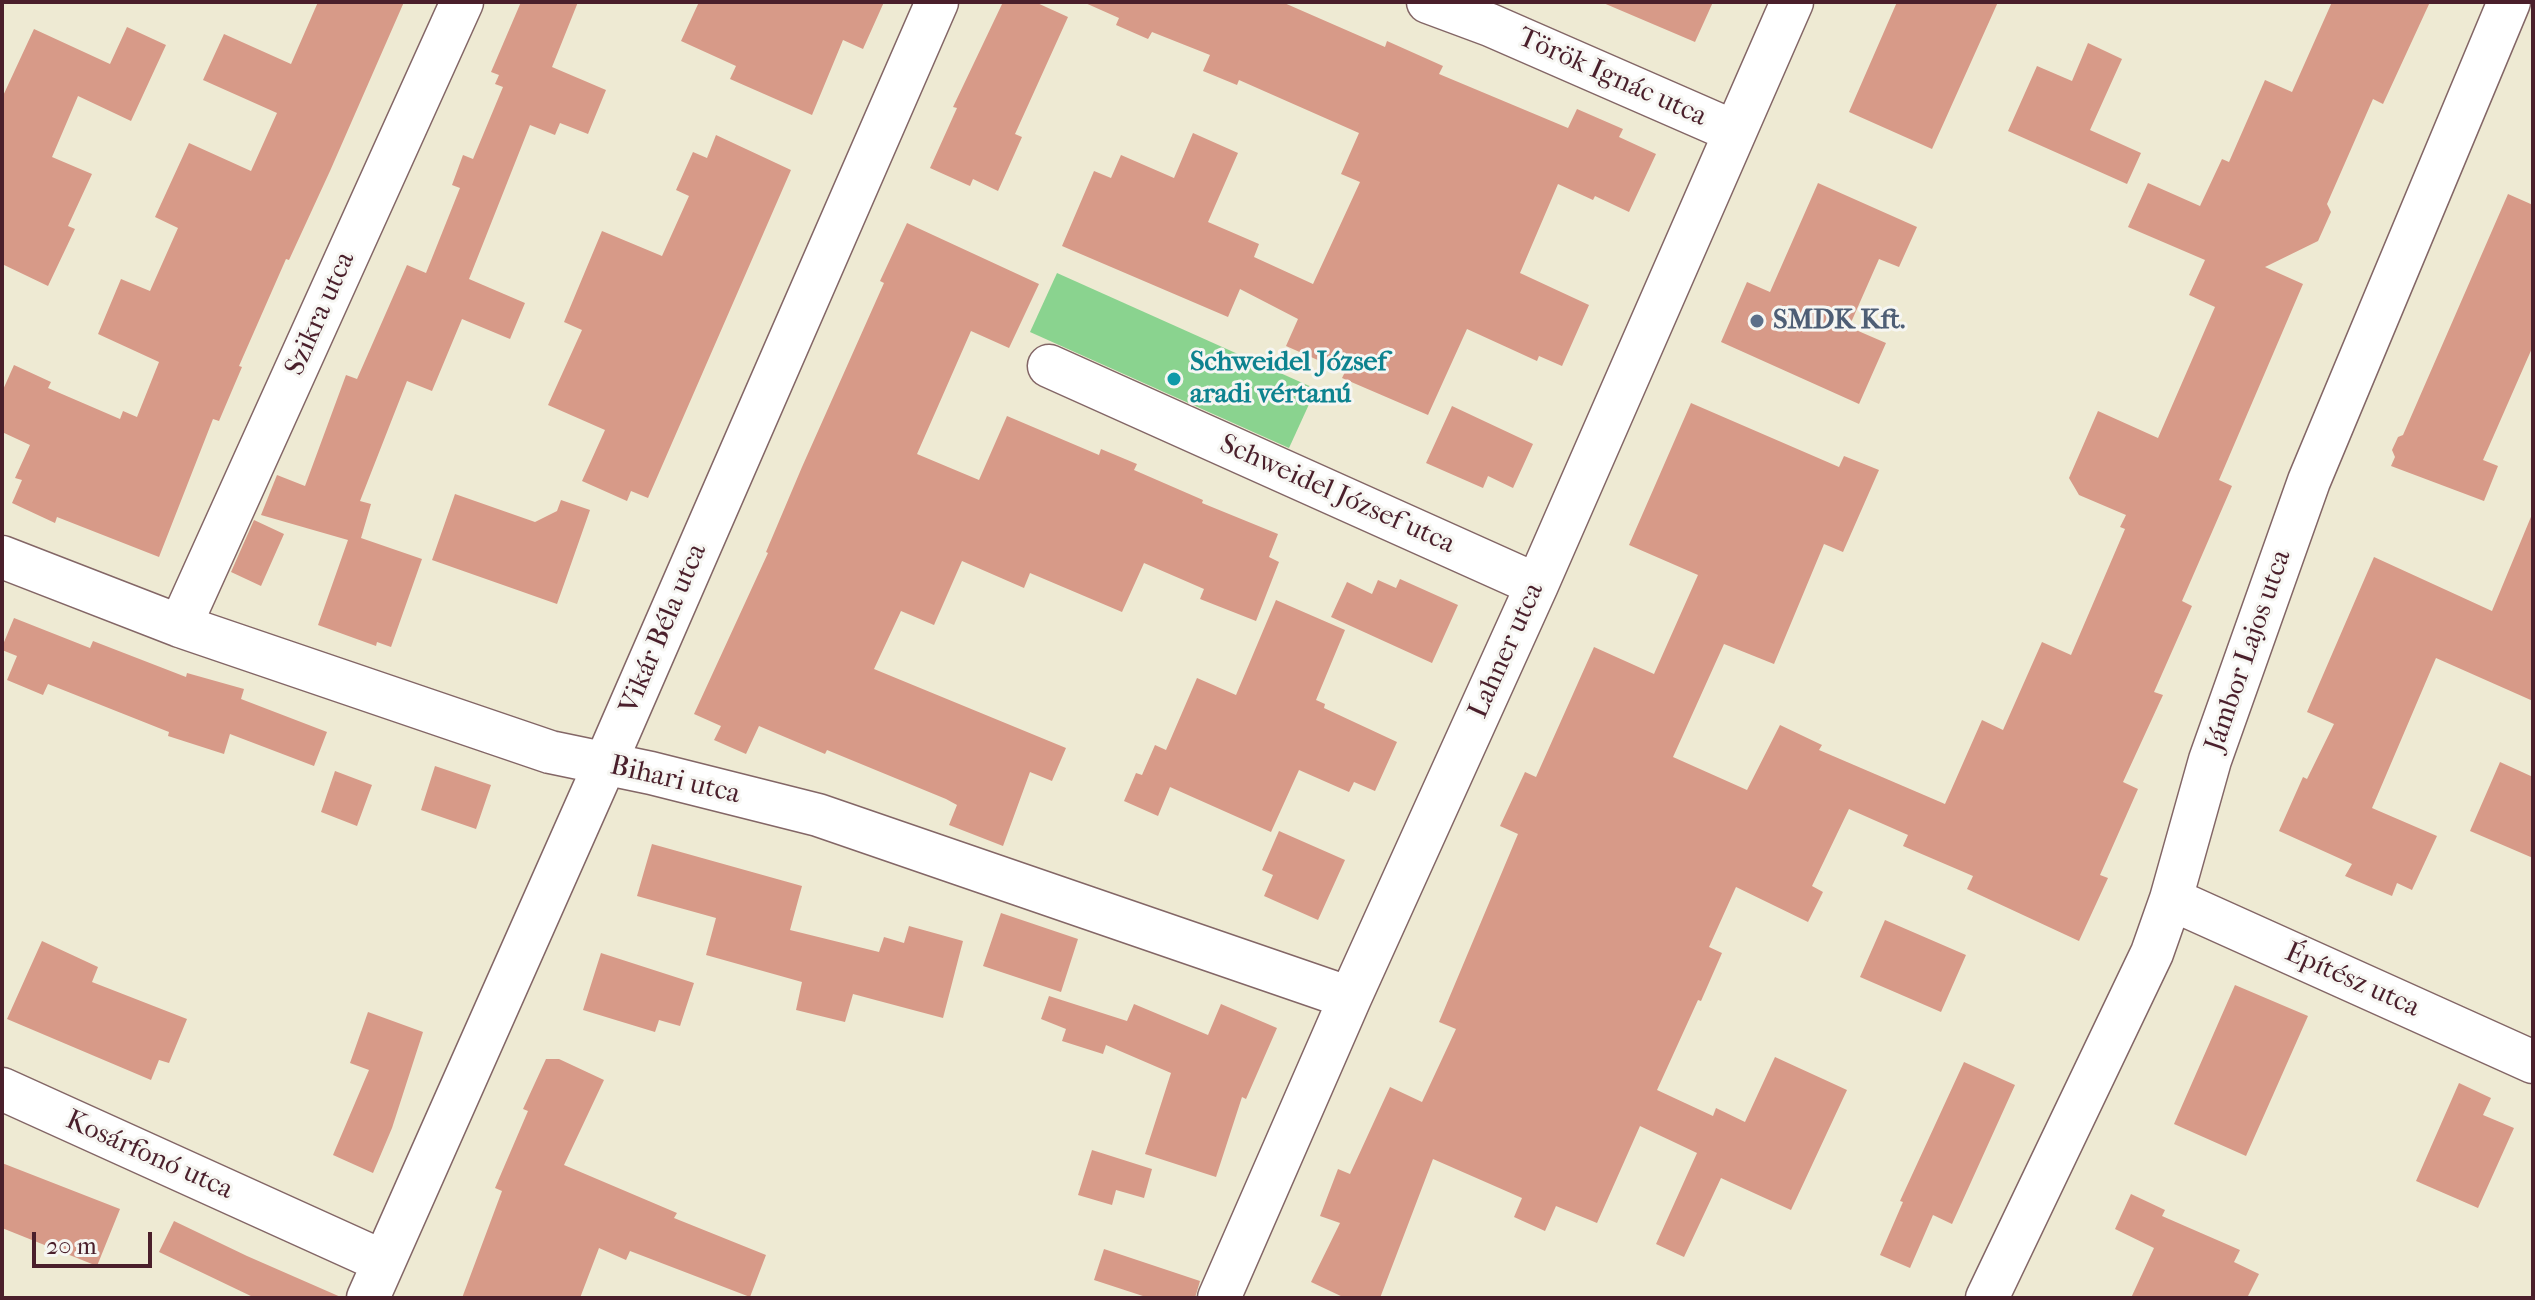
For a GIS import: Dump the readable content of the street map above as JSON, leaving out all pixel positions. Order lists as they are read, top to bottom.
{
  "streets": {
    "street": [
      "Török Ignác utca",
      "Szikra utca",
      "Schweidel József utca",
      "Vikár Béla utca",
      "Lahner utca",
      "Jámbor Lajos utca",
      "Bihari utca",
      "Építész utca",
      "Kosárfonó utca"
    ]
  },
  "crossings": [
    ["Török Ignác utca", "Lahner utca"],
    ["Szikra utca", "Bihari utca"],
    ["Schweidel József utca", "Lahner utca"],
    ["Vikár Béla utca", "Bihari utca"],
    ["Vikár Béla utca", "Kosárfonó utca"],
    ["Lahner utca", "Bihari utca"],
    ["Jámbor Lajos utca", "Építész utca"]
  ],
  "places": ["SMDK Kft.", "Schweidel József aradi vértanú"],
  "scale_bar": "20 m"
}
